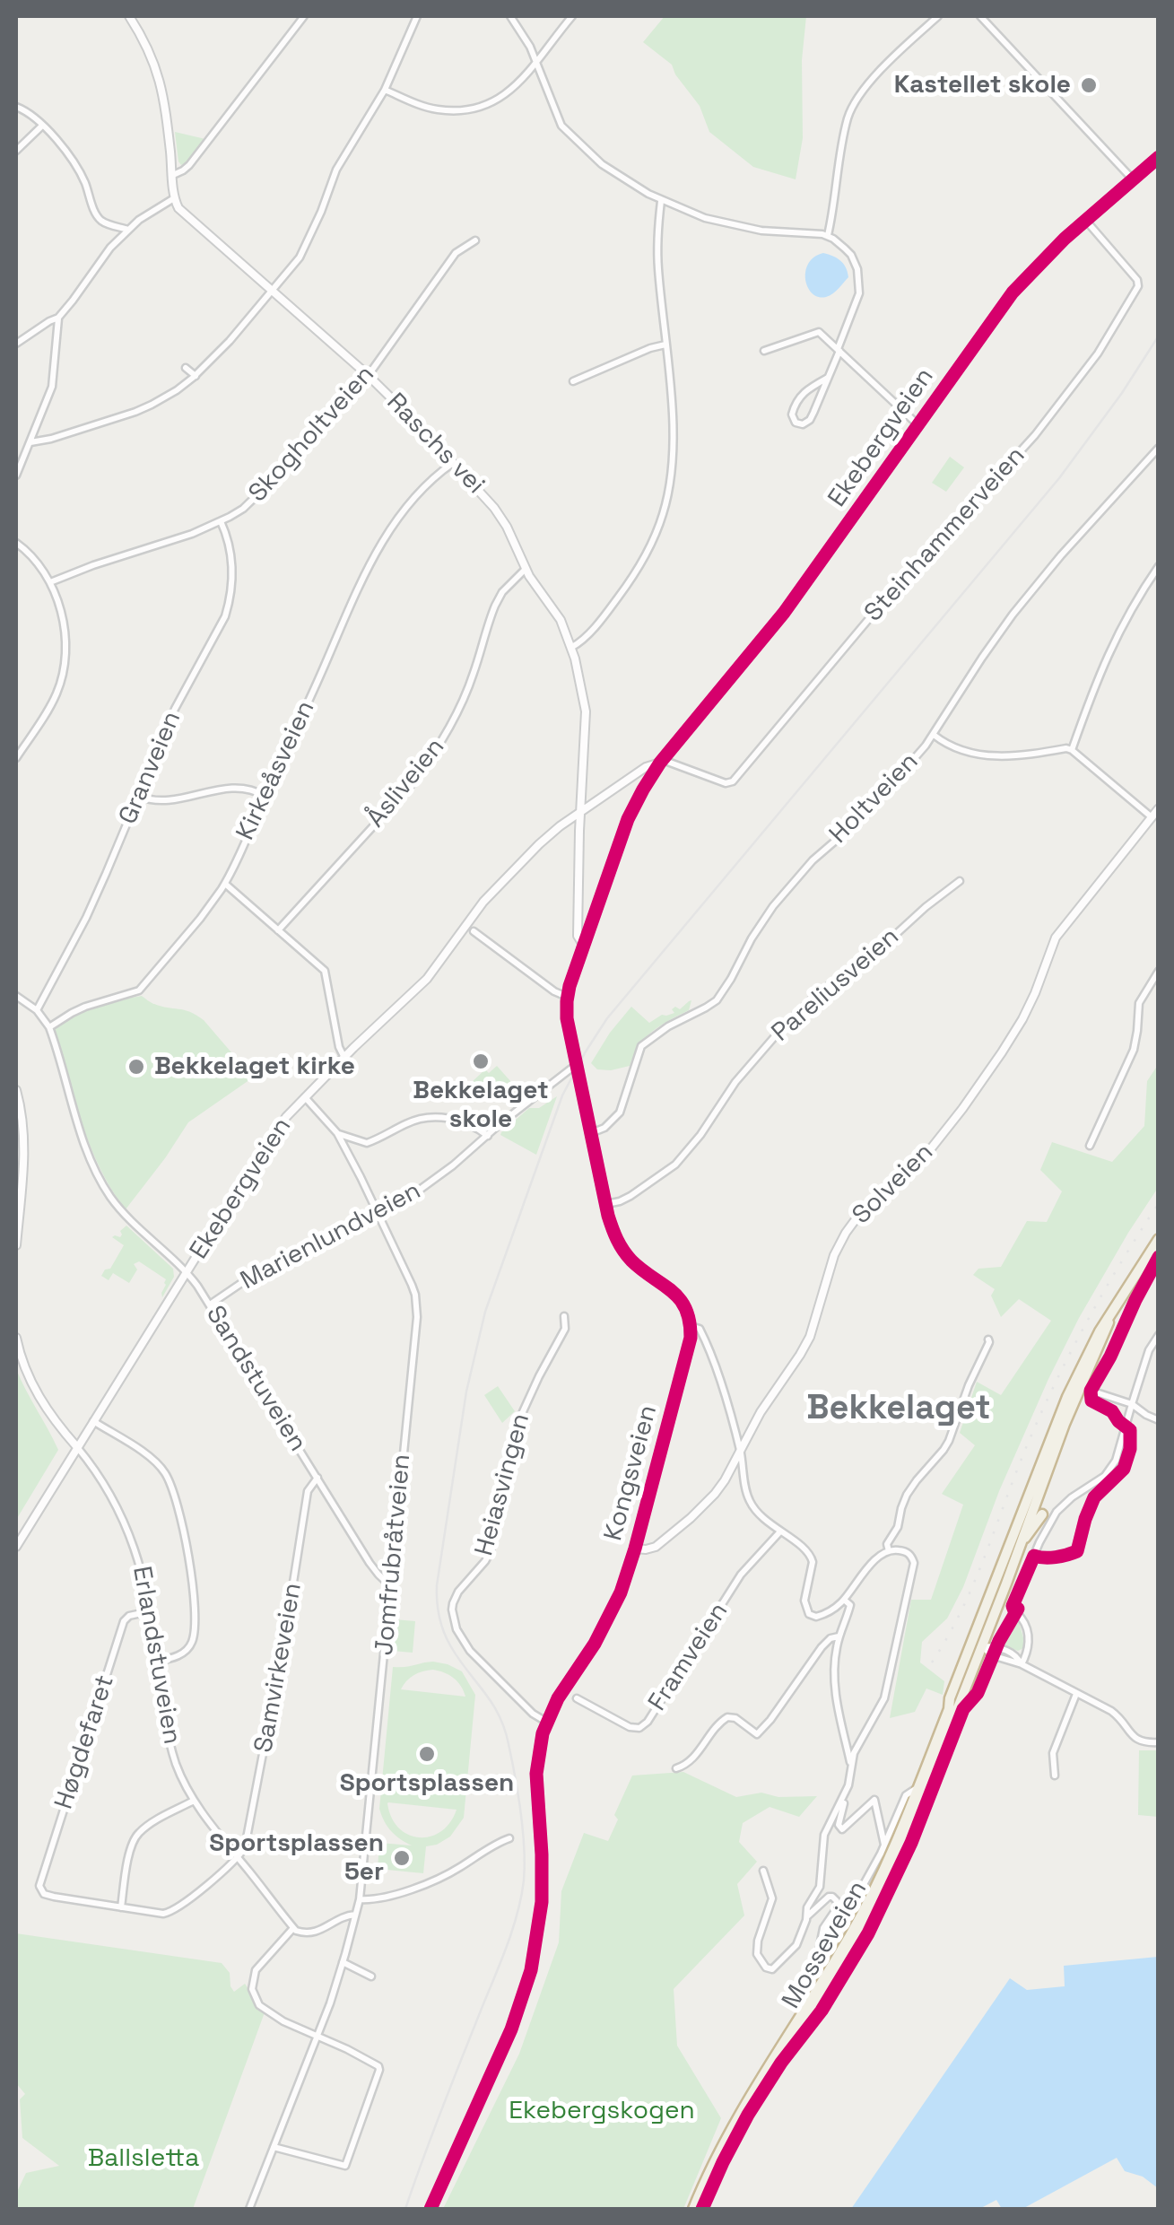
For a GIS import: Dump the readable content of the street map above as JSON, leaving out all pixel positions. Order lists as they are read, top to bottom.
{
  "streets": {
    "highway": ["Mosseveien"],
    "main road": ["Ekebergveien", "Kongsveien"],
    "street": [
      "Skogholtveien",
      "Raschs vei",
      "Steinhammerveien",
      "Granveien",
      "Kirkeåsveien",
      "Åsliveien",
      "Holtveien",
      "Pareliusveien",
      "Solveien",
      "Marienlundveien",
      "Sandstuveien",
      "Heiasvingen",
      "Jomfrubråtveien",
      "Erlandstuveien",
      "Framveien",
      "Samvirkeveien",
      "Høgdefaret"
    ]
  },
  "crossings": [
    ["Skogholtveien", "Raschs vei"],
    ["Skogholtveien", "Granveien"],
    ["Ekebergveien", "Raschs vei"],
    ["Ekebergveien", "Steinhammerveien"],
    ["Ekebergveien", "Sandstuveien"],
    ["Ekebergveien", "Jomfrubråtveien"],
    ["Ekebergveien", "Erlandstuveien"],
    ["Raschs vei", "Kirkeåsveien"],
    ["Raschs vei", "Åsliveien"],
    ["Granveien", "Sandstuveien"],
    ["Kirkeåsveien", "Sandstuveien"],
    ["Solveien", "Kongsveien"],
    ["Marienlundveien", "Sandstuveien"],
    ["Marienlundveien", "Jomfrubråtveien"],
    ["Sandstuveien", "Jomfrubråtveien"],
    ["Sandstuveien", "Samvirkeveien"],
    ["Kongsveien", "Heiasvingen"],
    ["Erlandstuveien", "Samvirkeveien"],
    ["Erlandstuveien", "Høgdefaret"]
  ],
  "districts": ["Bekkelaget"],
  "parks": ["Ekebergskogen", "Ballsletta"],
  "places": [
    "Kastellet skole",
    "Bekkelaget skole",
    "Bekkelaget kirke",
    "Sportsplassen",
    "Sportsplassen 5er"
  ]
}
